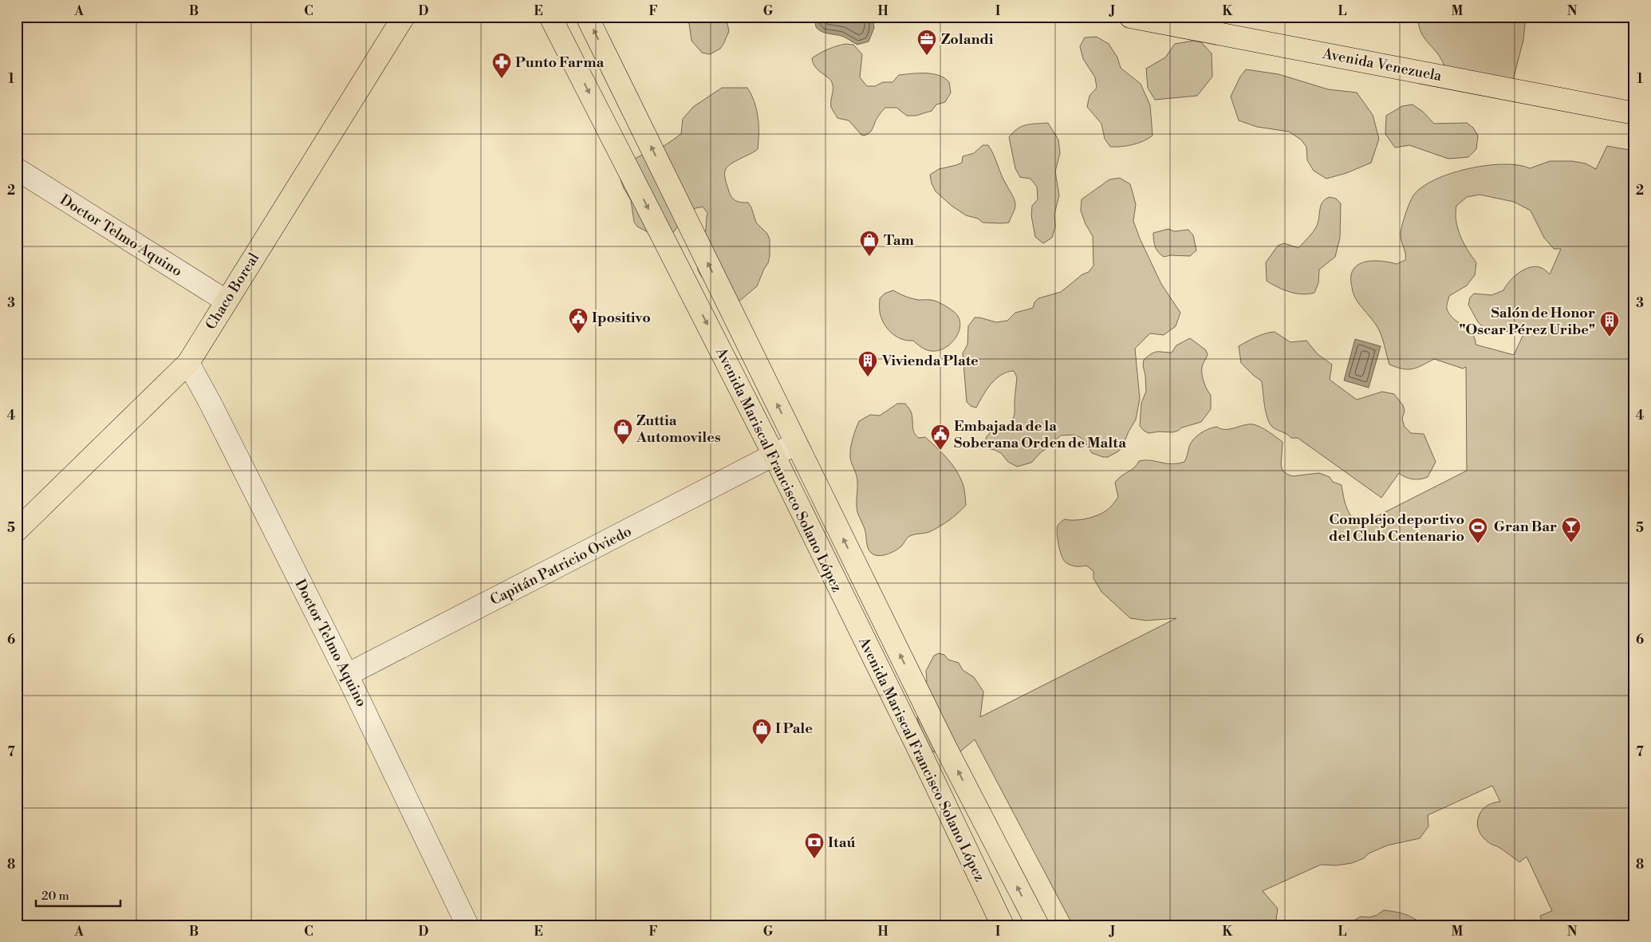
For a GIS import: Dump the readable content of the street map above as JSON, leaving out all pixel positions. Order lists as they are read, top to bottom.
{
  "streets": {
    "main road": ["Avenida Venezuela", "Chaco Boreal", "Avenida Mariscal Francisco Solano López"],
    "street": ["Doctor Telmo Aquino", "Capitán Patricio Oviedo"]
  },
  "crossings": [
    ["Doctor Telmo Aquino", "Chaco Boreal"],
    ["Doctor Telmo Aquino", "Capitán Patricio Oviedo"],
    ["Avenida Mariscal Francisco Solano López", "Capitán Patricio Oviedo"]
  ],
  "places": {
    "office": ["Zolandi"],
    "pharmacy": ["Punto Farma"],
    "shop": ["Tam", "Zuttia Automoviles", "I Pale"],
    "public building": ["Ipositivo", "Embajada de la Soberana Orden de Malta"],
    "building": ["Salón de Honor \"Oscar Pérez Uribe\"", "Vivienda Plate"],
    "bar": ["Gran Bar"],
    "sports": ["Complejo deportivo del Club Centenario"],
    "bank": ["Itaú"]
  },
  "scale_bar": "20 m",
  "grid": {
    "columns": [
      "A",
      "B",
      "C",
      "D",
      "E",
      "F",
      "G",
      "H",
      "I",
      "J",
      "K",
      "L",
      "M",
      "N"
    ],
    "rows": [
      "1",
      "2",
      "3",
      "4",
      "5",
      "6",
      "7",
      "8"
    ]
  }
}
